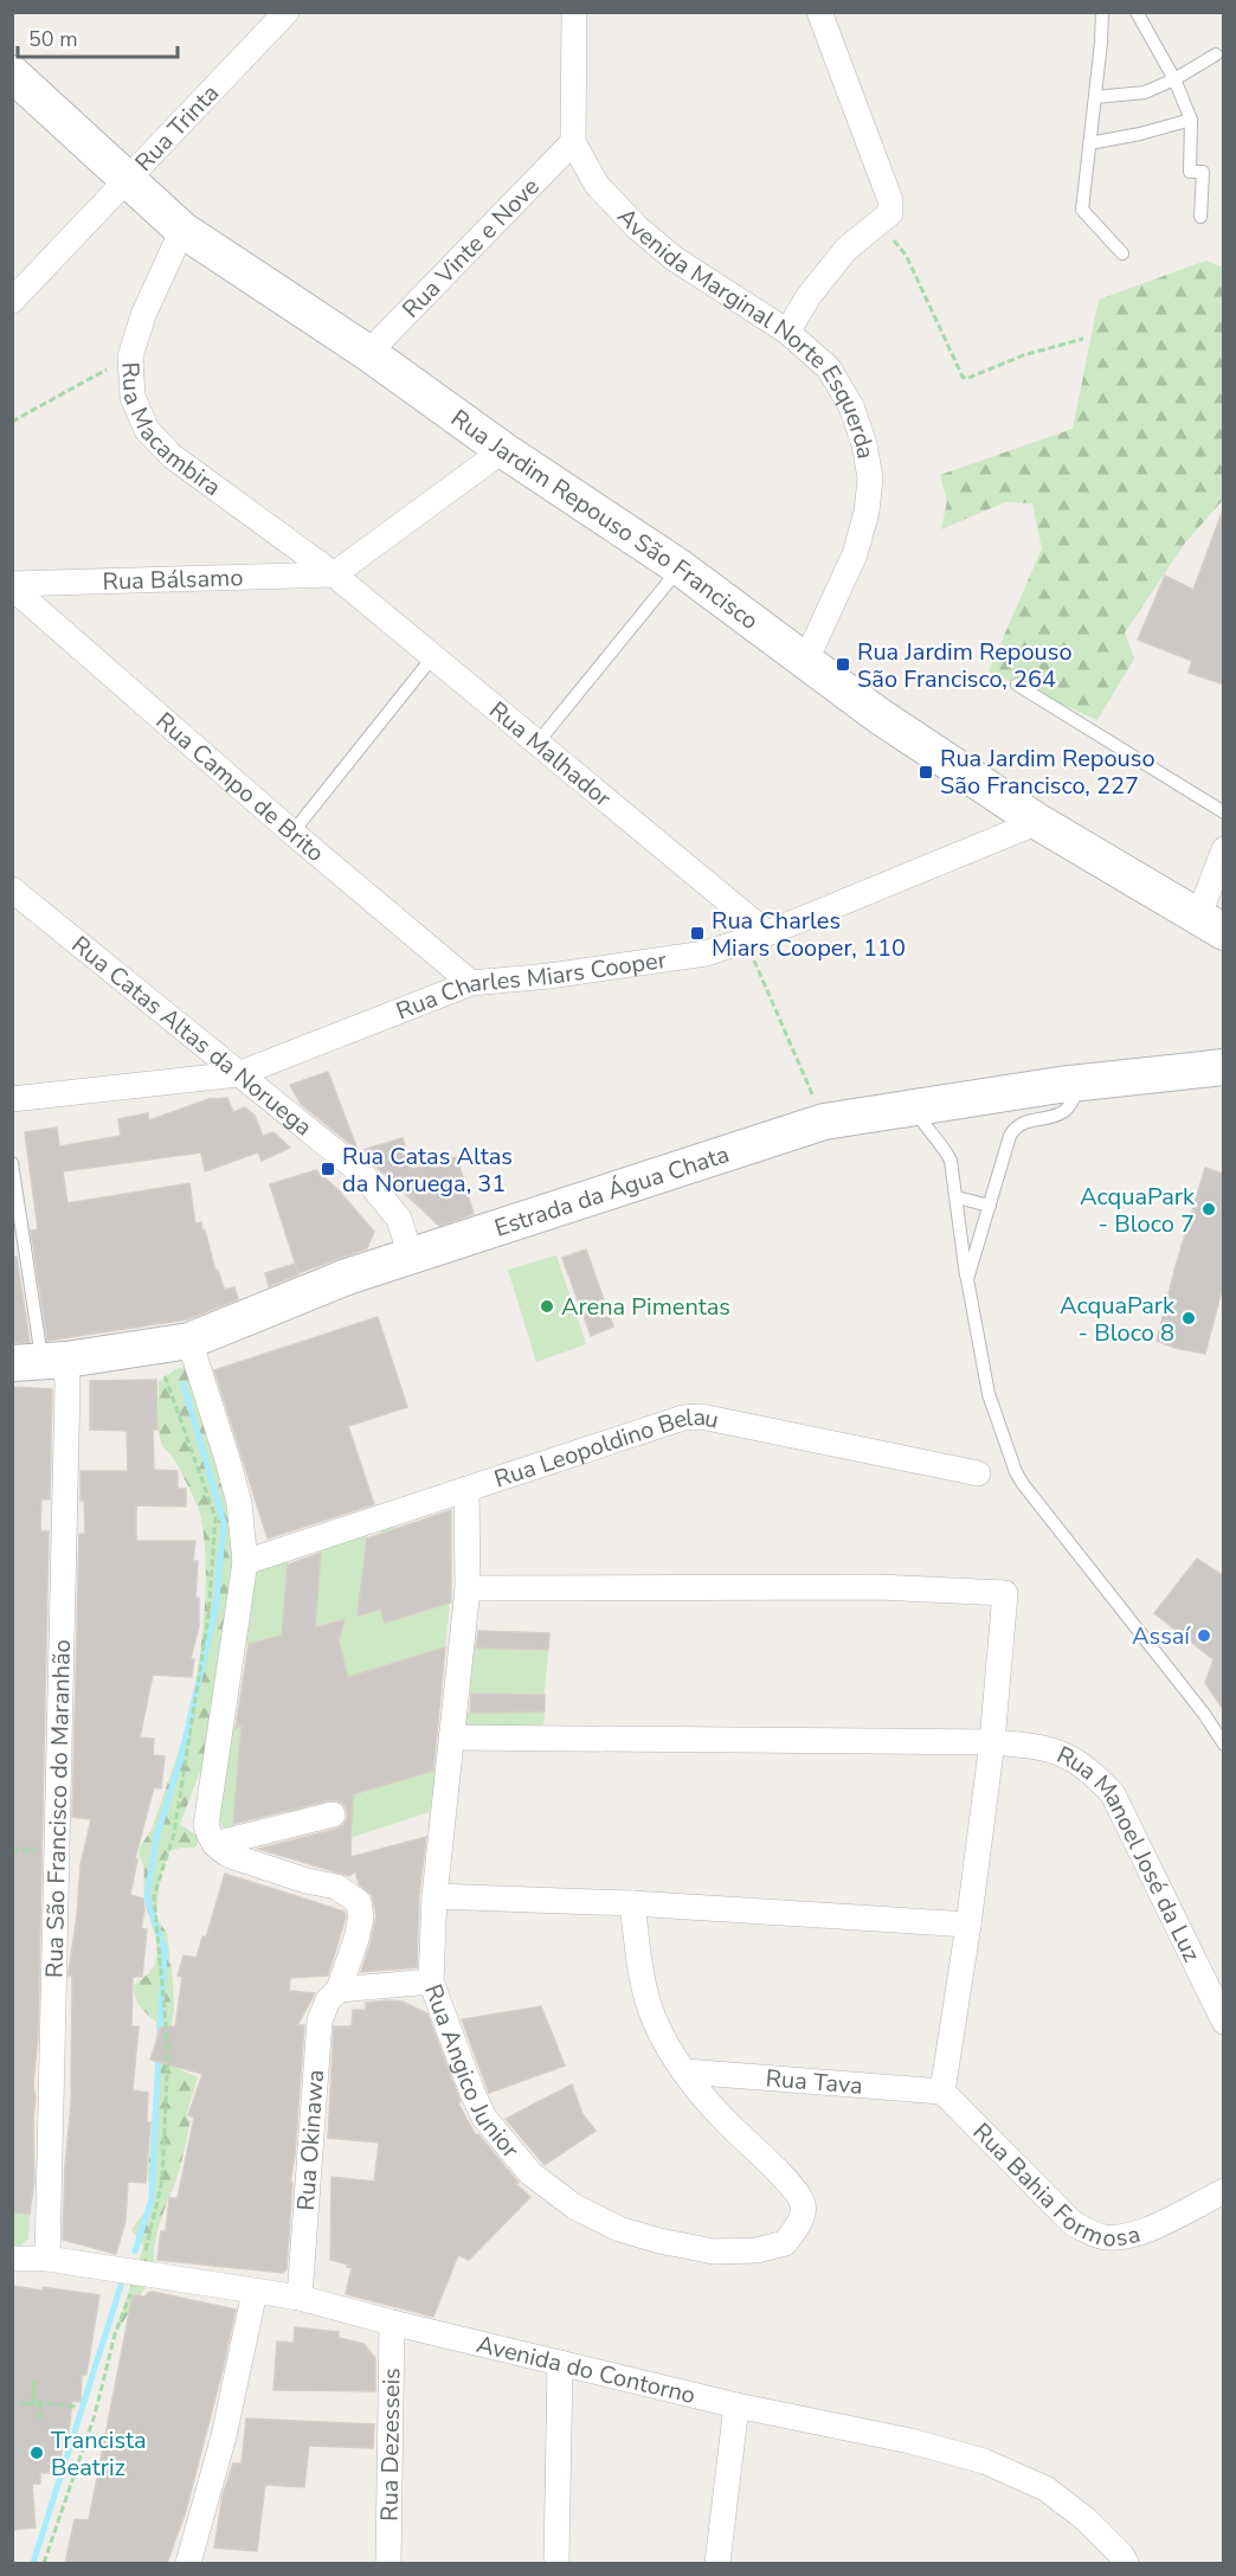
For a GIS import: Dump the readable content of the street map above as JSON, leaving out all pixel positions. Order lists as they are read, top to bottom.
{
  "streets": {
    "street": [
      "Rua Trinta",
      "Rua Vinte e Nove",
      "Avenida Marginal Norte Esquerda",
      "Rua Macambira",
      "Rua Jardim Repouso São Francisco",
      "Rua Bálsamo",
      "Rua Malhador",
      "Rua Campo de Brito",
      "Rua Charles Miars Cooper",
      "Rua Catas Altas da Noruega",
      "Estrada da Água Chata",
      "Rua Leopoldino Belau",
      "Rua São Francisco do Maranhão",
      "Rua Manoel José da Luz",
      "Rua Angico Junior",
      "Rua Tava",
      "Rua Okinawa",
      "Rua Bahia Formosa",
      "Avenida do Contorno",
      "Rua Dezesseis"
    ]
  },
  "crossings": [
    ["Rua Trinta", "Rua Jardim Repouso São Francisco"],
    ["Rua Vinte e Nove", "Avenida Marginal Norte Esquerda"],
    ["Rua Vinte e Nove", "Rua Jardim Repouso São Francisco"],
    ["Avenida Marginal Norte Esquerda", "Rua Jardim Repouso São Francisco"],
    ["Rua Macambira", "Rua Jardim Repouso São Francisco"],
    ["Rua Macambira", "Rua Bálsamo"],
    ["Rua Macambira", "Rua Malhador"],
    ["Rua Jardim Repouso São Francisco", "Rua Charles Miars Cooper"],
    ["Rua Bálsamo", "Rua Malhador"],
    ["Rua Bálsamo", "Rua Campo de Brito"],
    ["Rua Malhador", "Rua Charles Miars Cooper"],
    ["Rua Campo de Brito", "Rua Charles Miars Cooper"],
    ["Rua Charles Miars Cooper", "Rua Catas Altas da Noruega"],
    ["Rua Catas Altas da Noruega", "Estrada da Água Chata"],
    ["Estrada da Água Chata", "Rua São Francisco do Maranhão"],
    ["Rua Leopoldino Belau", "Rua Angico Junior"],
    ["Rua São Francisco do Maranhão", "Avenida do Contorno"],
    ["Rua Manoel José da Luz", "Rua Angico Junior"],
    ["Rua Angico Junior", "Rua Tava"],
    ["Rua Tava", "Rua Bahia Formosa"],
    ["Rua Okinawa", "Avenida do Contorno"],
    ["Avenida do Contorno", "Rua Dezesseis"]
  ],
  "places": {
    "transit": [
      "Rua Jardim Repouso São Francisco, 264",
      "Rua Jardim Repouso São Francisco, 227",
      "Rua Charles Miars Cooper, 110",
      "Rua Catas Altas da Noruega, 31"
    ],
    "other": [
      "AcquaPark - Bloco 7",
      "Arena Pimentas",
      "AcquaPark - Bloco 8",
      "Assaí",
      "Trancista Beatriz"
    ]
  },
  "scale_bar": "50 m"
}
